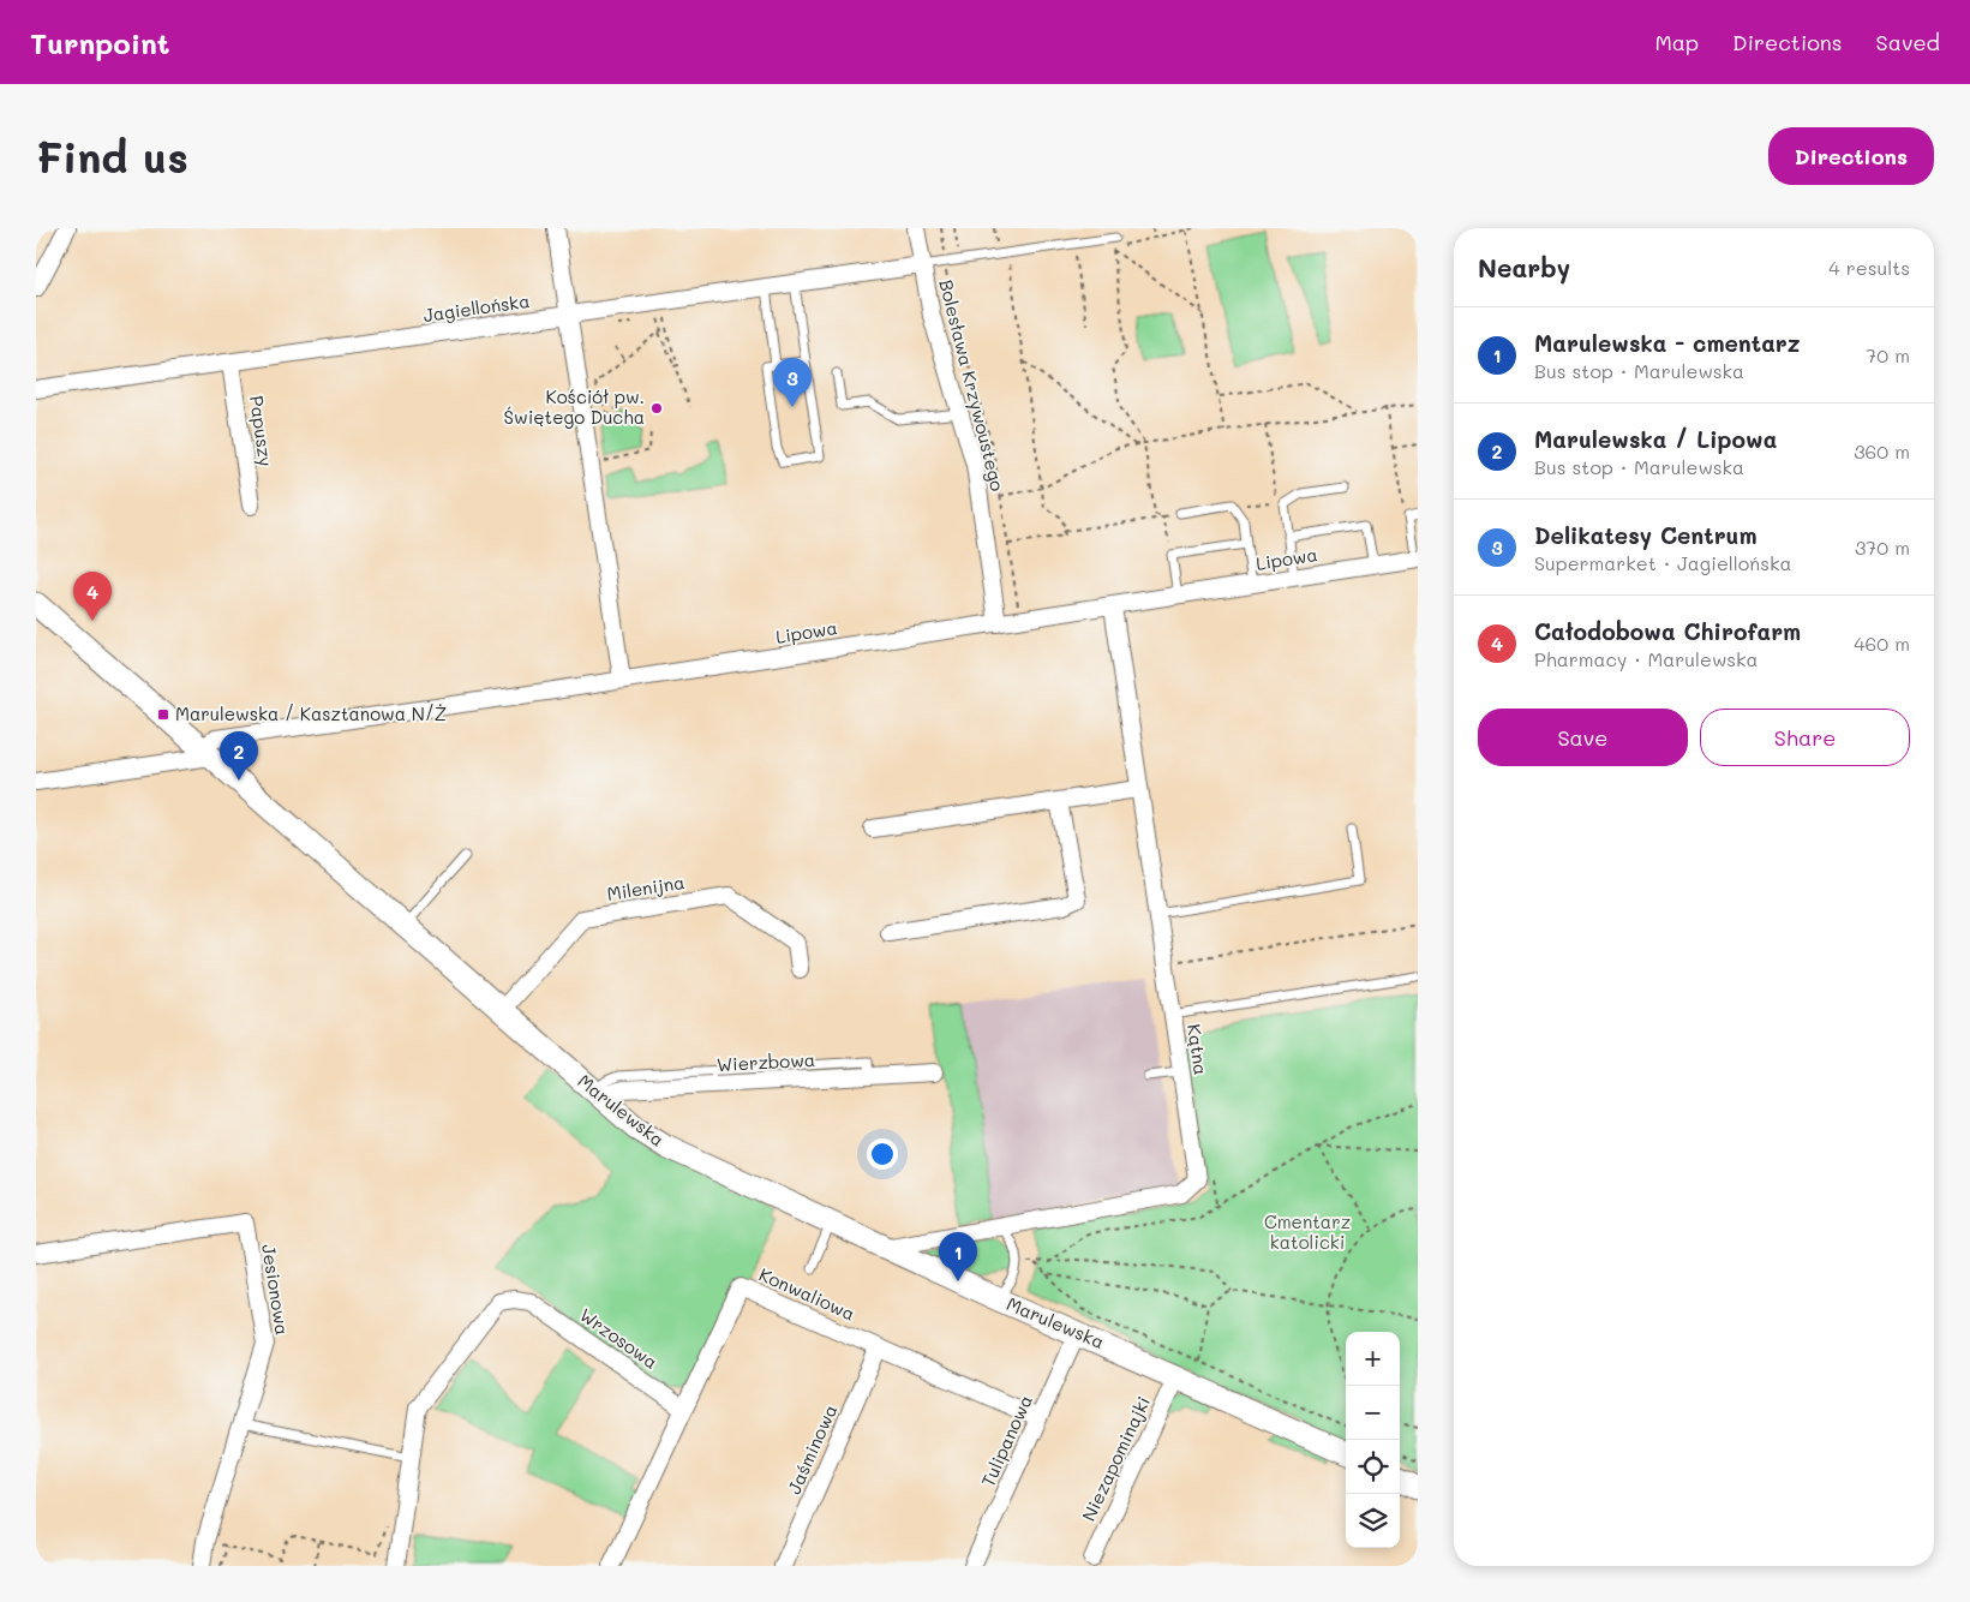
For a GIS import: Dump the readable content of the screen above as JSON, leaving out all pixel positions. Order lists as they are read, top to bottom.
{
  "streets": {
    "street": [
      "Jagiellońska",
      "Bolesława Krzywoustego",
      "Papuszy",
      "Lipowa",
      "Milenijna",
      "Kątna",
      "Wierzbowa",
      "Marulewska",
      "Jesionowa",
      "Konwaliowa",
      "Wrzosowa",
      "Tulipanowa",
      "Jaśminowa",
      "Niezapominajki"
    ]
  },
  "crossings": [
    ["Jagiellońska", "Bolesława Krzywoustego"],
    ["Jagiellońska", "Papuszy"],
    ["Bolesława Krzywoustego", "Lipowa"],
    ["Lipowa", "Kątna"],
    ["Lipowa", "Marulewska"],
    ["Milenijna", "Marulewska"],
    ["Kątna", "Marulewska"],
    ["Wierzbowa", "Marulewska"],
    ["Marulewska", "Tulipanowa"],
    ["Marulewska", "Niezapominajki"],
    ["Konwaliowa", "Wrzosowa"],
    ["Konwaliowa", "Tulipanowa"],
    ["Konwaliowa", "Jaśminowa"]
  ],
  "parks": ["Cmentarz katolicki"],
  "places": {
    "other": ["Kościół pw. Świętego Ducha"],
    "transit": ["Marulewska / Kasztanowa N/Ż"]
  },
  "page": {
    "header": "Turnpoint",
    "nav": ["Map", "Directions", "Saved"],
    "buttons": [
      "Directions",
      ["Save", "Share"]
    ],
    "title": "Find us",
    "heading": ["Nearby", "4 results"],
    "list": [
      {
        "mark": "1",
        "name": "Marulewska - cmentarz",
        "note": "Bus stop · Marulewska",
        "value": "70 m"
      },
      {
        "mark": "2",
        "name": "Marulewska / Lipowa",
        "note": "Bus stop · Marulewska",
        "value": "360 m"
      },
      {
        "mark": "3",
        "name": "Delikatesy Centrum",
        "note": "Supermarket · Jagiellońska",
        "value": "370 m"
      },
      {
        "mark": "4",
        "name": "Całodobowa Chirofarm",
        "note": "Pharmacy · Marulewska",
        "value": "460 m"
      }
    ],
    "pins": [
      "3",
      "4",
      "2",
      "1"
    ],
    "map_buttons": ["+", "−"]
  }
}
